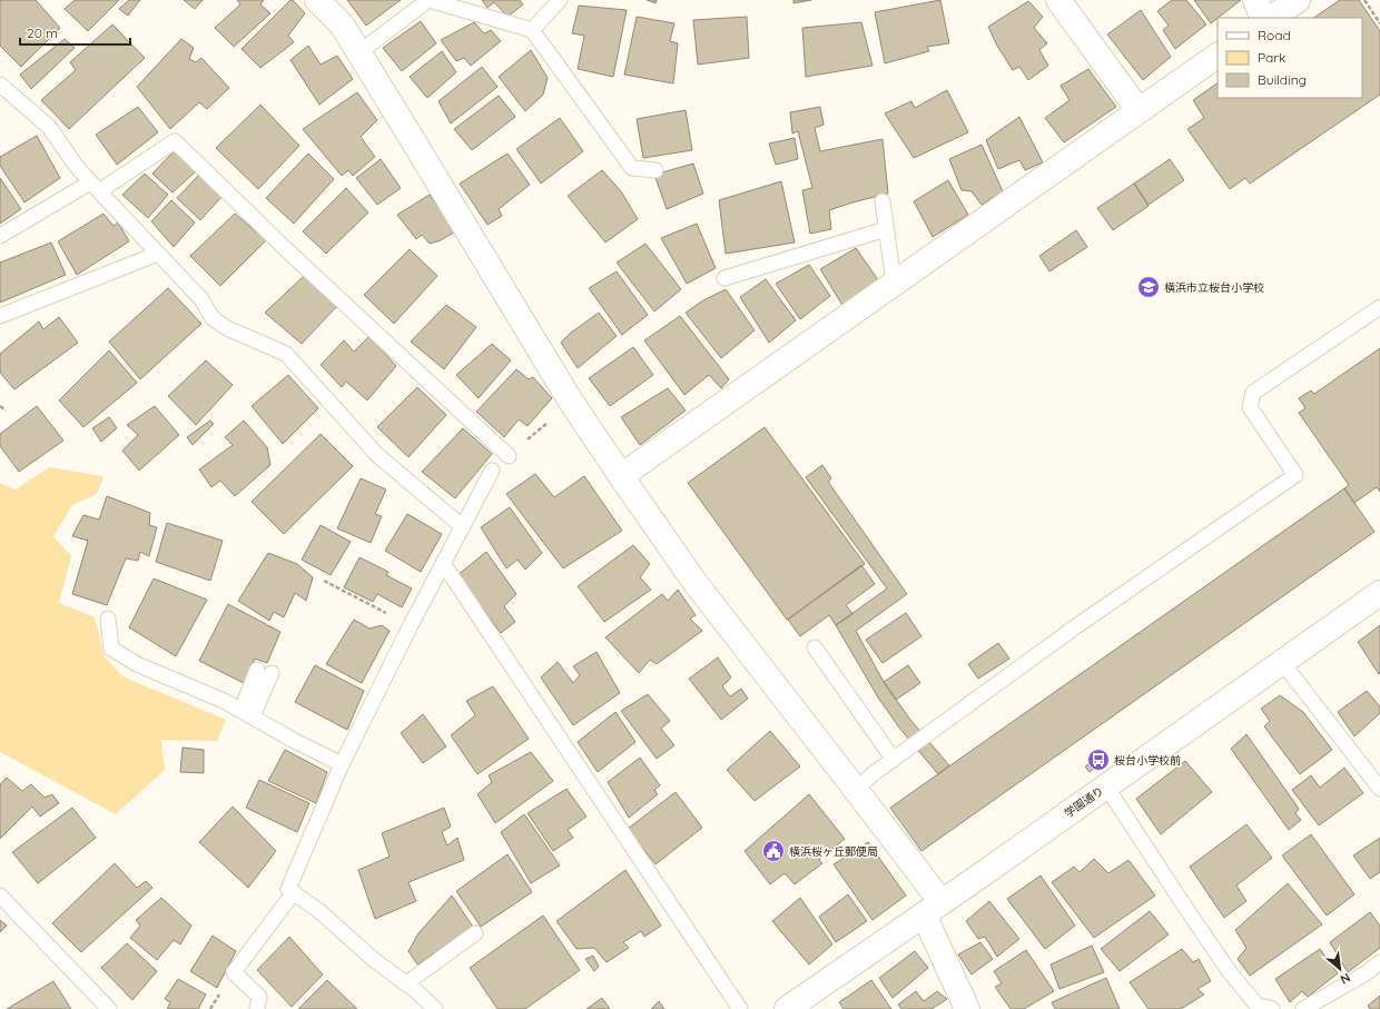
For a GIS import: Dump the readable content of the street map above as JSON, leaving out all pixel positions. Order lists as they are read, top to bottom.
{
  "streets": {
    "street": ["学園通り"]
  },
  "places": {
    "school or university": ["横浜市立桜台小学校"],
    "bus stop": ["桜台小学校前"],
    "public building": ["横浜桜ヶ丘郵便局"]
  },
  "legend": ["Road", "Park", "Building"],
  "scale_bar": "20 m",
  "north": "bottom right"
}
